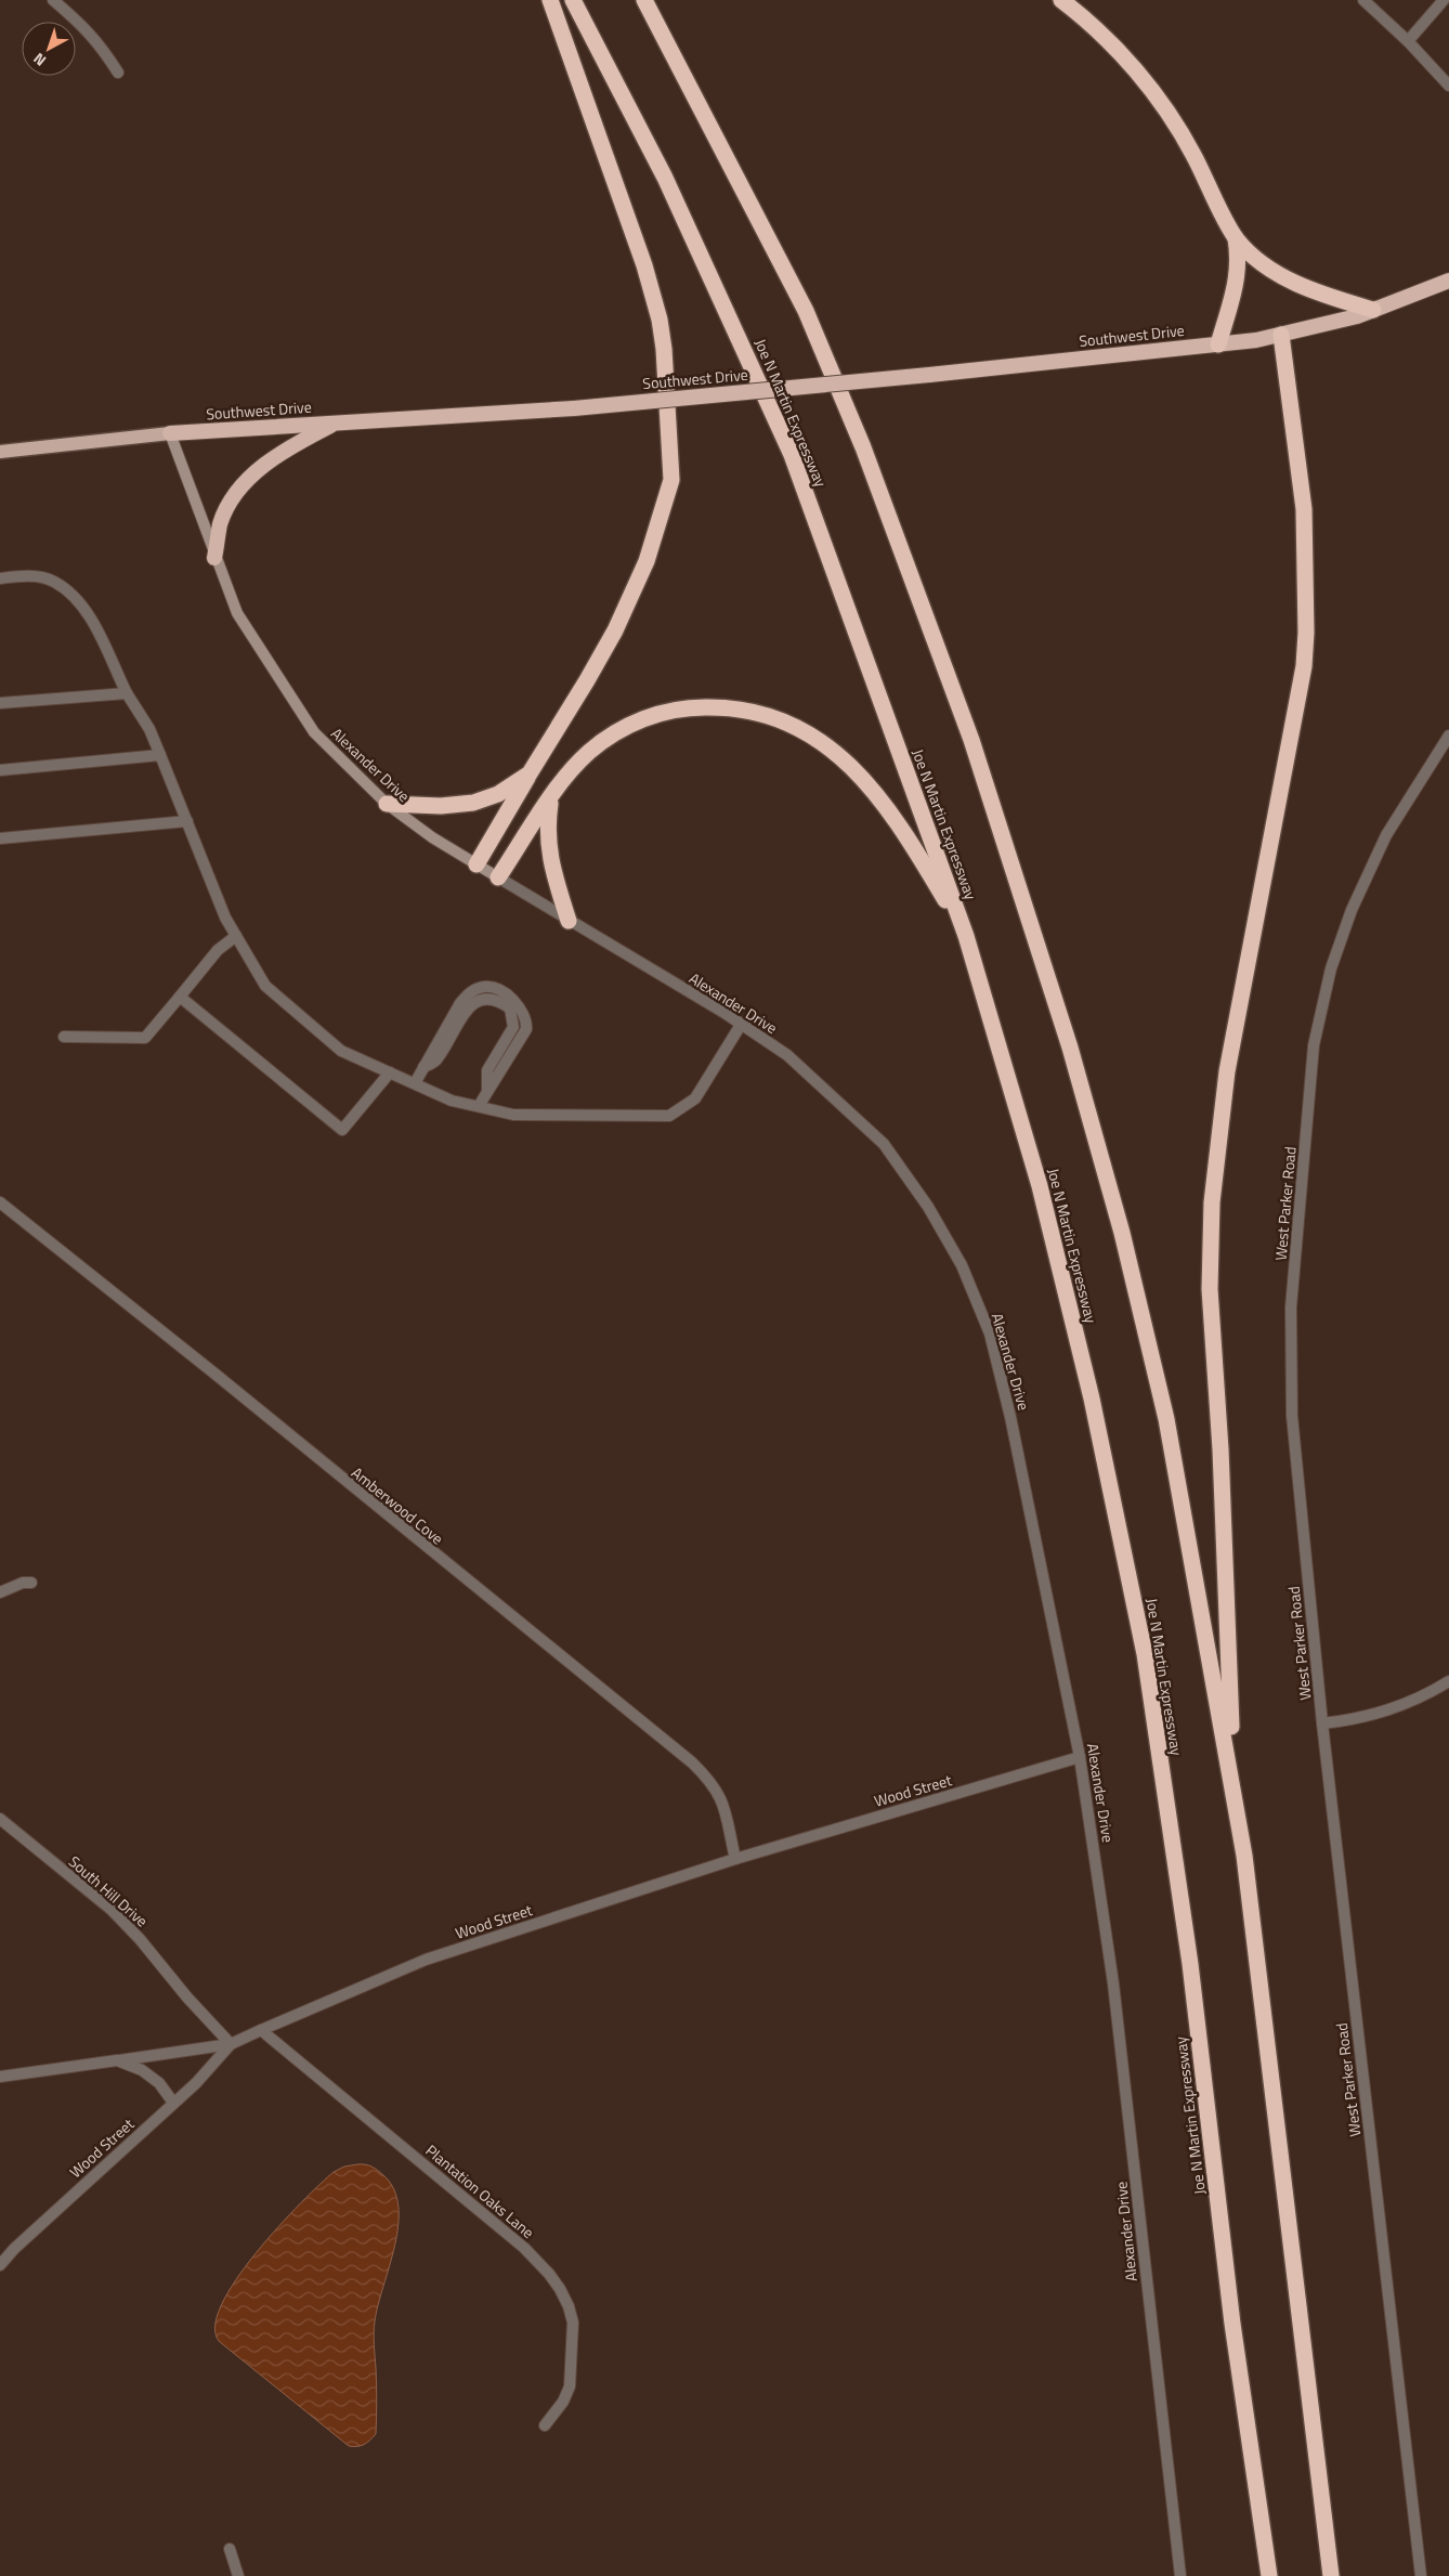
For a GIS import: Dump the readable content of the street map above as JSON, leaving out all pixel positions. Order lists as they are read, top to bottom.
{
  "streets": {
    "highway": ["Southwest Drive", "Joe N Martin Expressway"],
    "main road": ["Alexander Drive"],
    "street": [
      "West Parker Road",
      "Amberwood Cove",
      "Wood Street",
      "South Hill Drive",
      "Plantation Oaks Lane"
    ]
  },
  "crossings": [
    ["Southwest Drive", "Alexander Drive"],
    ["Alexander Drive", "Wood Street"],
    ["Amberwood Cove", "Wood Street"],
    ["Wood Street", "South Hill Drive"],
    ["Wood Street", "Plantation Oaks Lane"]
  ],
  "north": "bottom left"
}
